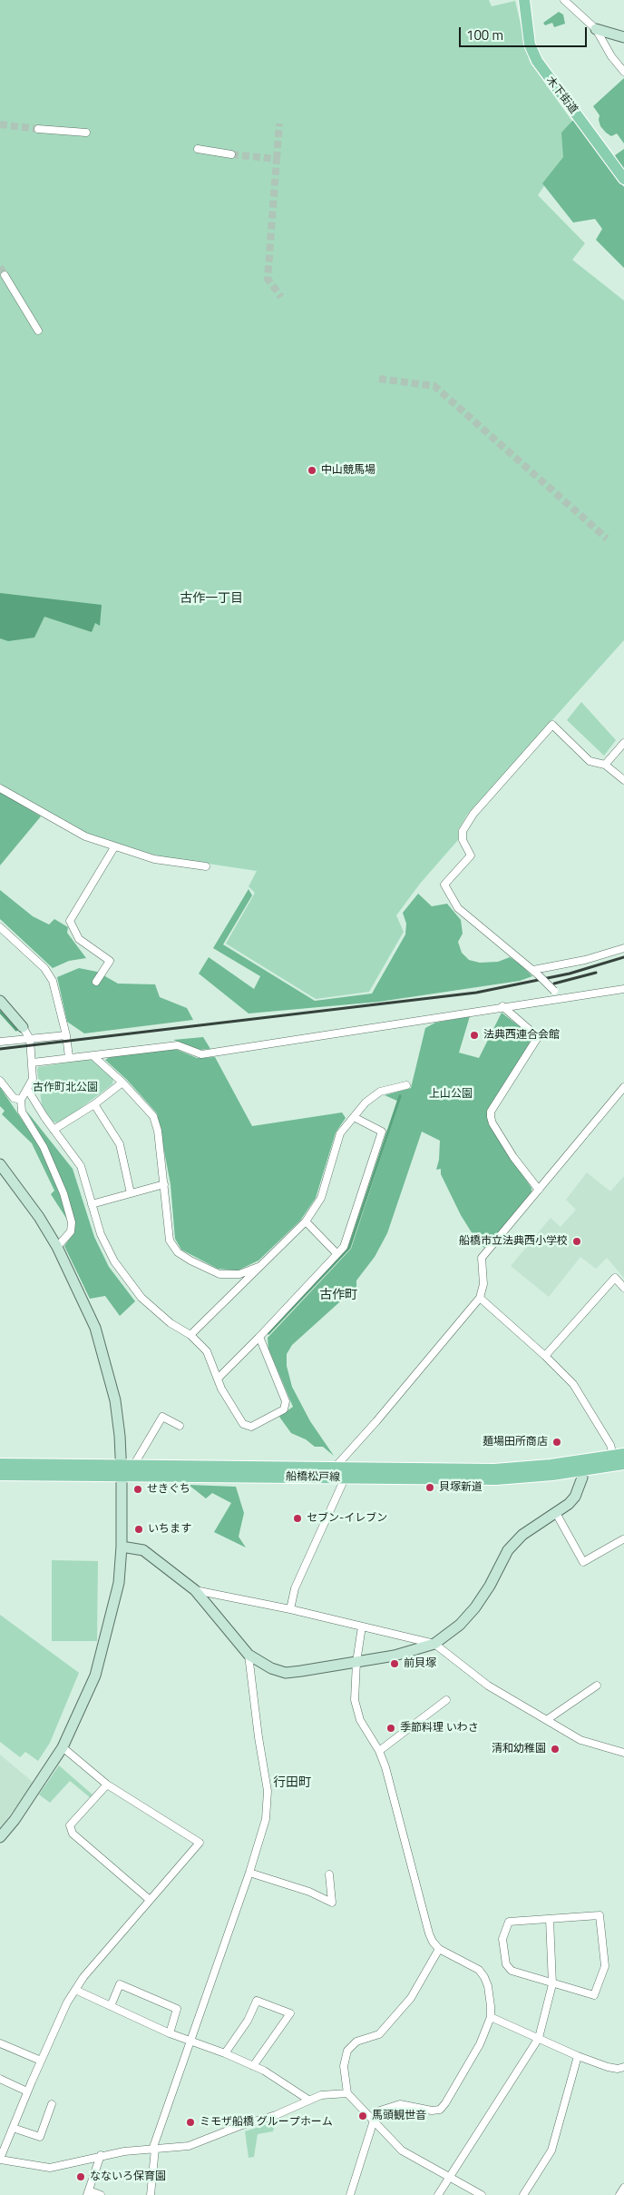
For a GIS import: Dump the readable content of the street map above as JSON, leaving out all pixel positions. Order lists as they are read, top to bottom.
{
  "streets": {
    "main road": ["木下街道", "船橋松戸線"]
  },
  "districts": ["古作一丁目", "古作町", "行田町"],
  "parks": ["古作町北公園", "上山公園"],
  "places": [
    "中山競馬場",
    "法典西連合会館",
    "船橋市立法典西小学校",
    "麺場田所商店",
    "貝塚新道",
    "せきぐち",
    "セブン-イレブン",
    "いちます",
    "前貝塚",
    "季節料理 いわさ",
    "清和幼稚園",
    "馬頭観世音",
    "ミモザ船橋 グループホーム",
    "なないろ保育園"
  ],
  "scale_bar": "100 m"
}
